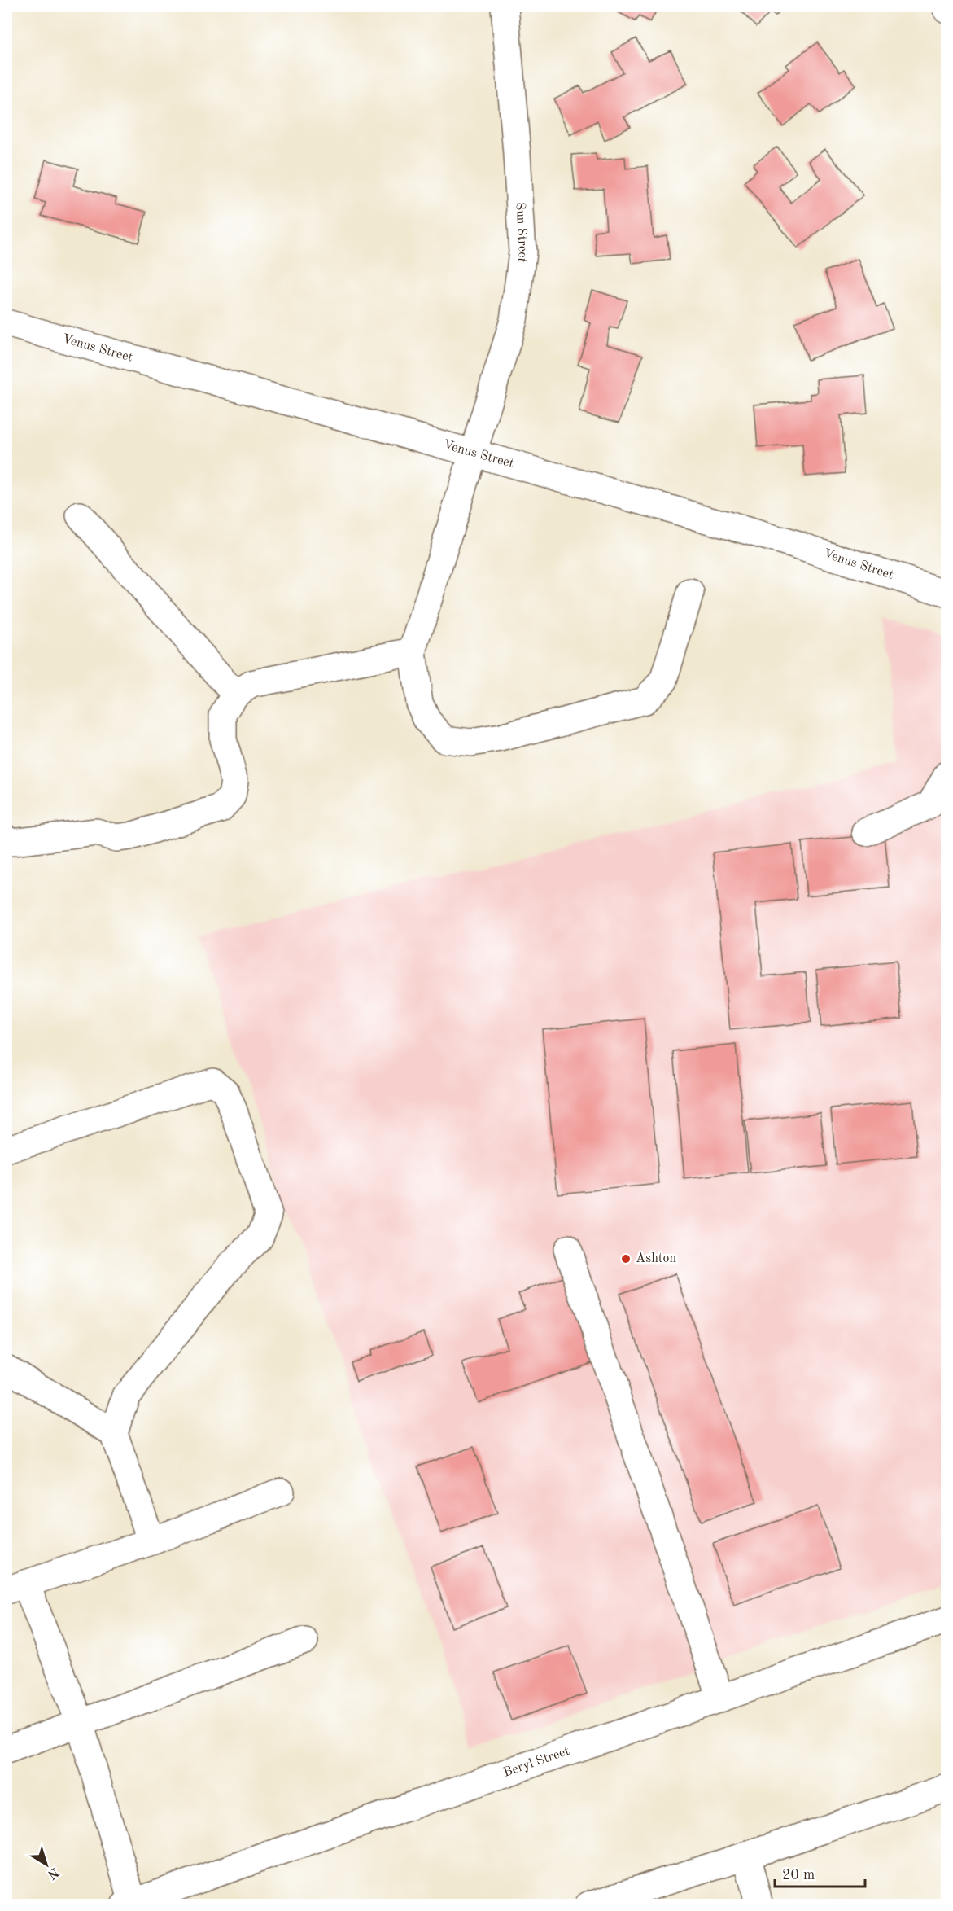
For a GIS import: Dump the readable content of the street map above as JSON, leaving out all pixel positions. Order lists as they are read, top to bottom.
{
  "streets": {
    "street": ["Sun Street", "Venus Street", "Beryl Street"]
  },
  "crossings": [
    ["Sun Street", "Venus Street"]
  ],
  "places": ["Ashton"],
  "scale_bar": "20 m",
  "north": "bottom right"
}
